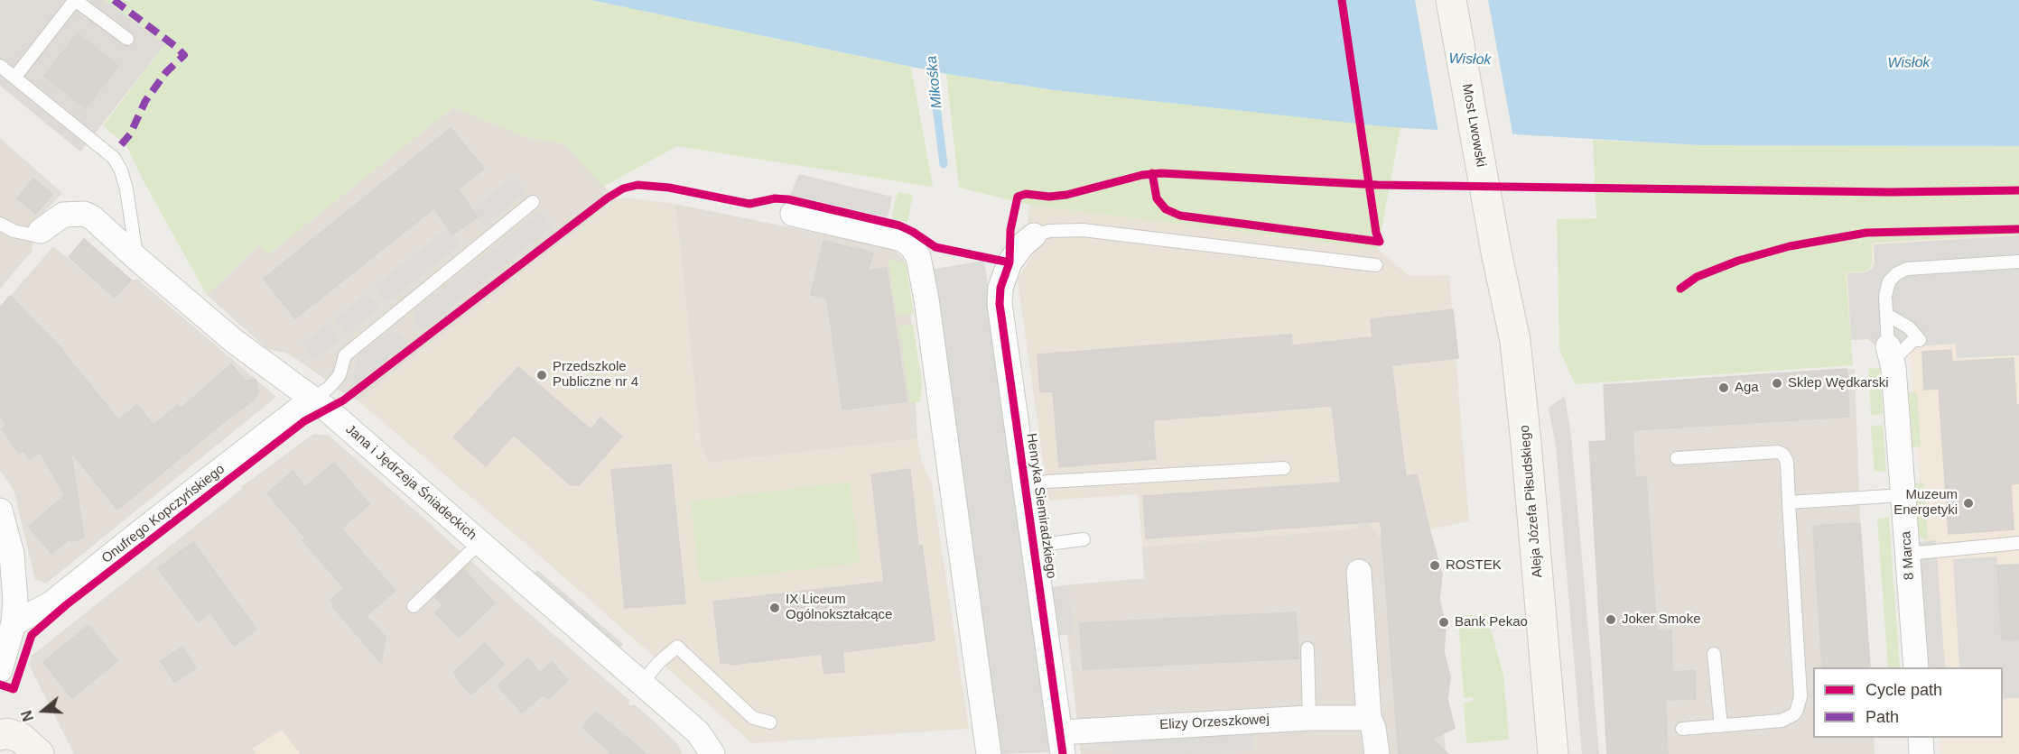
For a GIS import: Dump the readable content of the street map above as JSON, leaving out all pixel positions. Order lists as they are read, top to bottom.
{
  "streets": {
    "main road": ["Most Lwowski", "Aleja Józefa Piłsudskiego"],
    "street": [
      "Jana i Jędrzeja Śniadeckich",
      "Henryka Siemiradzkiego",
      "Onufrego Kopczyńskiego",
      "8 Marca",
      "Elizy Orzeszkowej"
    ]
  },
  "crossings": [
    ["Most Lwowski", "Aleja Józefa Piłsudskiego"],
    ["Jana i Jędrzeja Śniadeckich", "Onufrego Kopczyńskiego"],
    ["Henryka Siemiradzkiego", "Elizy Orzeszkowej"]
  ],
  "water": ["Wisłok", "Mikośka"],
  "places": [
    "Przedszkole Publiczne nr 4",
    "Sklep Wędkarski",
    "Aga",
    "Muzeum Energetyki",
    "ROSTEK",
    "IX Liceum Ogólnokształcące",
    "Joker Smoke",
    "Bank Pekao"
  ],
  "legend": ["Cycle path", "Path"],
  "north": "left"
}
